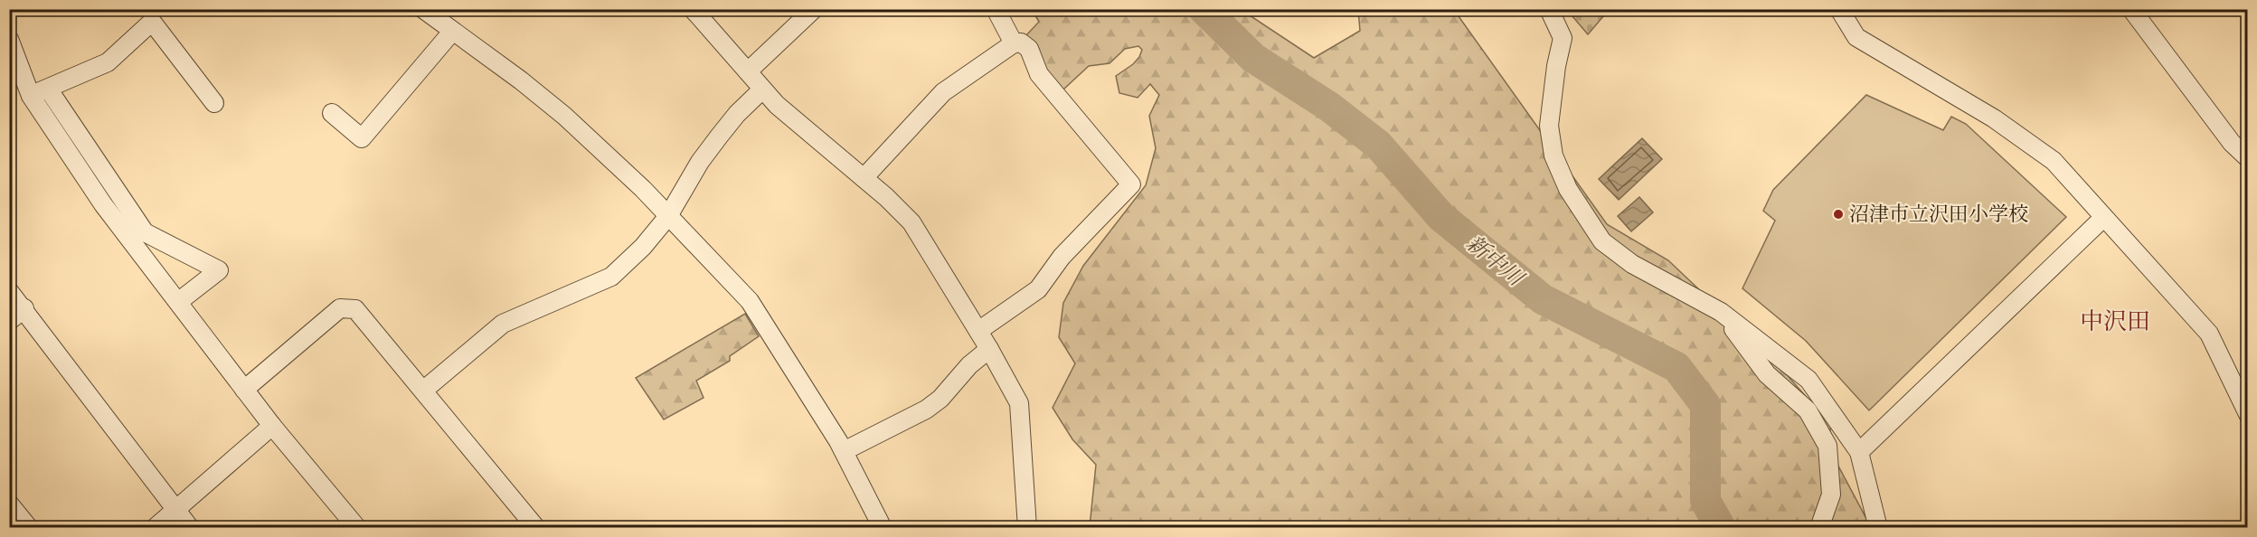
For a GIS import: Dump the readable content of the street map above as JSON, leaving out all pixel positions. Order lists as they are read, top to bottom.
{
  "districts": ["中沢田"],
  "water": ["新中川"],
  "places": ["沼津市立沢田小学校"]
}
